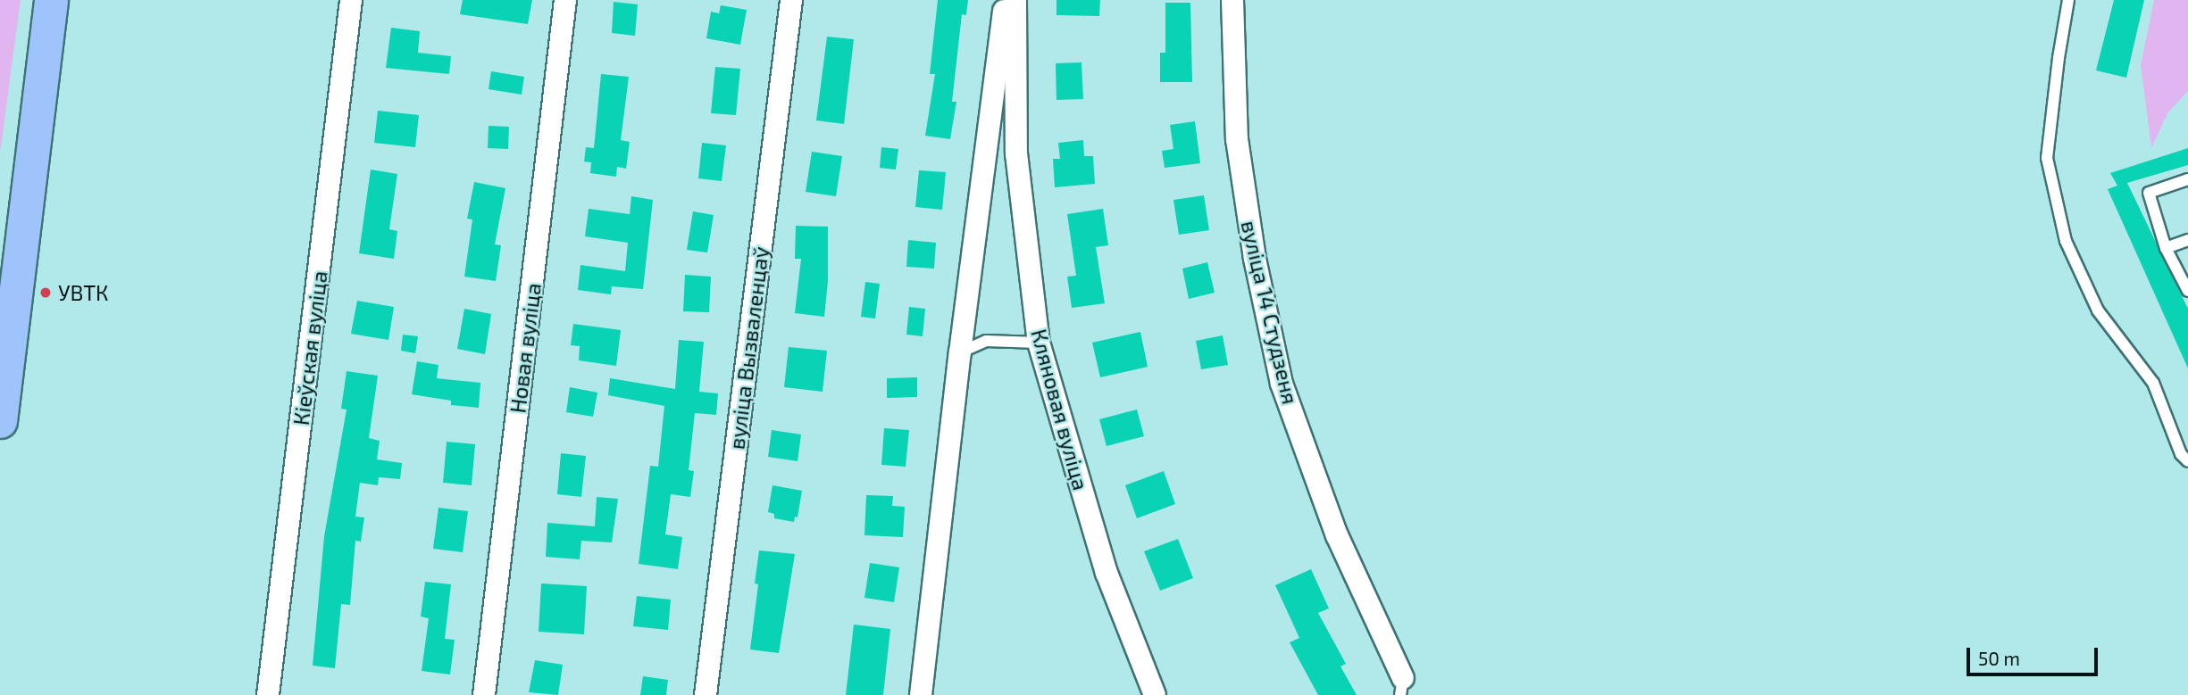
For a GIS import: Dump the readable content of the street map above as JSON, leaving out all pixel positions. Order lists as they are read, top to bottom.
{
  "streets": {
    "street": [
      "вуліца 14 Студзеня",
      "Кіеўская вуліца",
      "Новая вуліца",
      "вуліца Вызваленцаў",
      "Кляновая вуліца"
    ]
  },
  "places": ["УВТК"],
  "scale_bar": "50 m"
}
